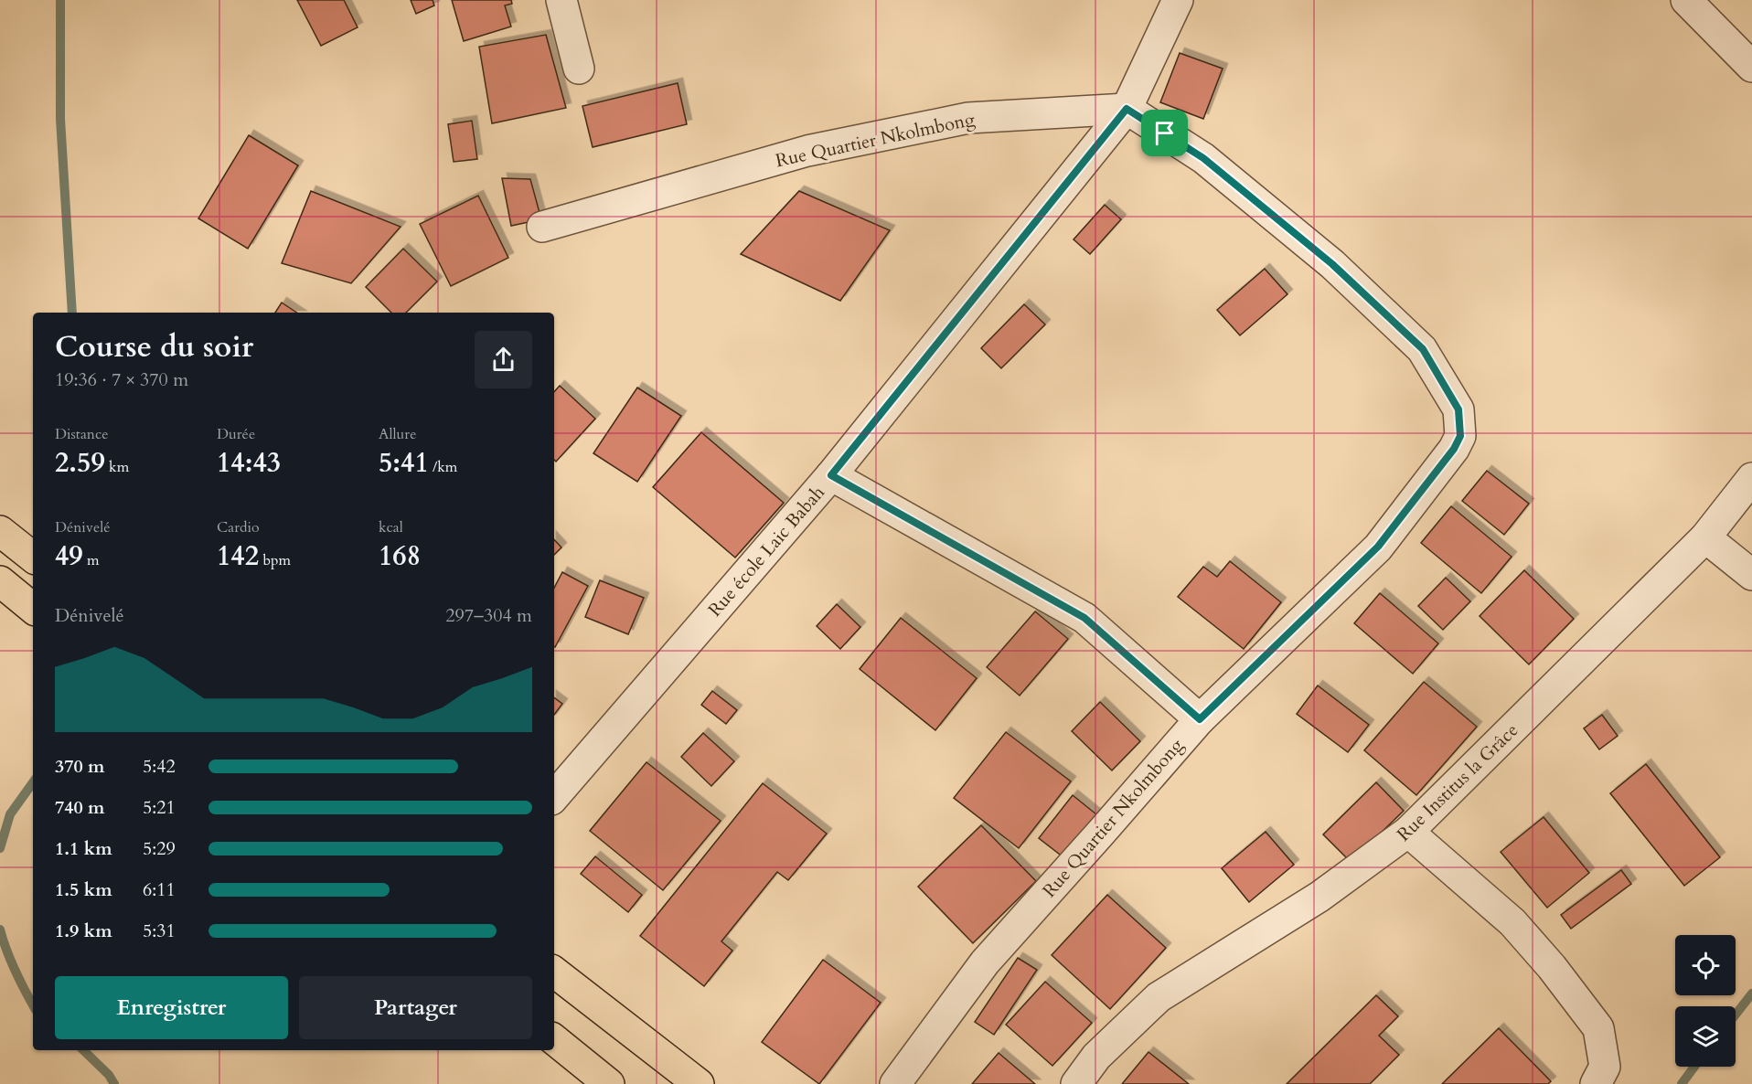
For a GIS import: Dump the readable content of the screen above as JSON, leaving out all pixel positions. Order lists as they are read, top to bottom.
{
  "streets": {
    "street": ["Rue Quartier Nkolmbong", "Rue école Laic Babah", "Rue Institus la Grâce"]
  },
  "crossings": [
    ["Rue Quartier Nkolmbong", "Rue école Laic Babah"]
  ],
  "page": {
    "heading": ["Course du soir", "19:36 · 7 × 370 m"],
    "stats": [
      ["Distance", "2.59 km"],
      ["Durée", "14:43"],
      ["Allure", "5:41 /km"],
      ["Dénivelé", "49 m"],
      ["Cardio", "142 bpm"],
      ["kcal", "168"]
    ],
    "chart": ["Dénivelé", "297–304 m"],
    "list": [
      {
        "name": "370 m",
        "note": "5:42"
      },
      {
        "name": "740 m",
        "note": "5:21"
      },
      {
        "name": "1.1 km",
        "note": "5:29"
      },
      {
        "name": "1.5 km",
        "note": "6:11"
      },
      {
        "name": "1.9 km",
        "note": "5:31"
      }
    ],
    "buttons": ["Enregistrer", "Partager"]
  }
}
